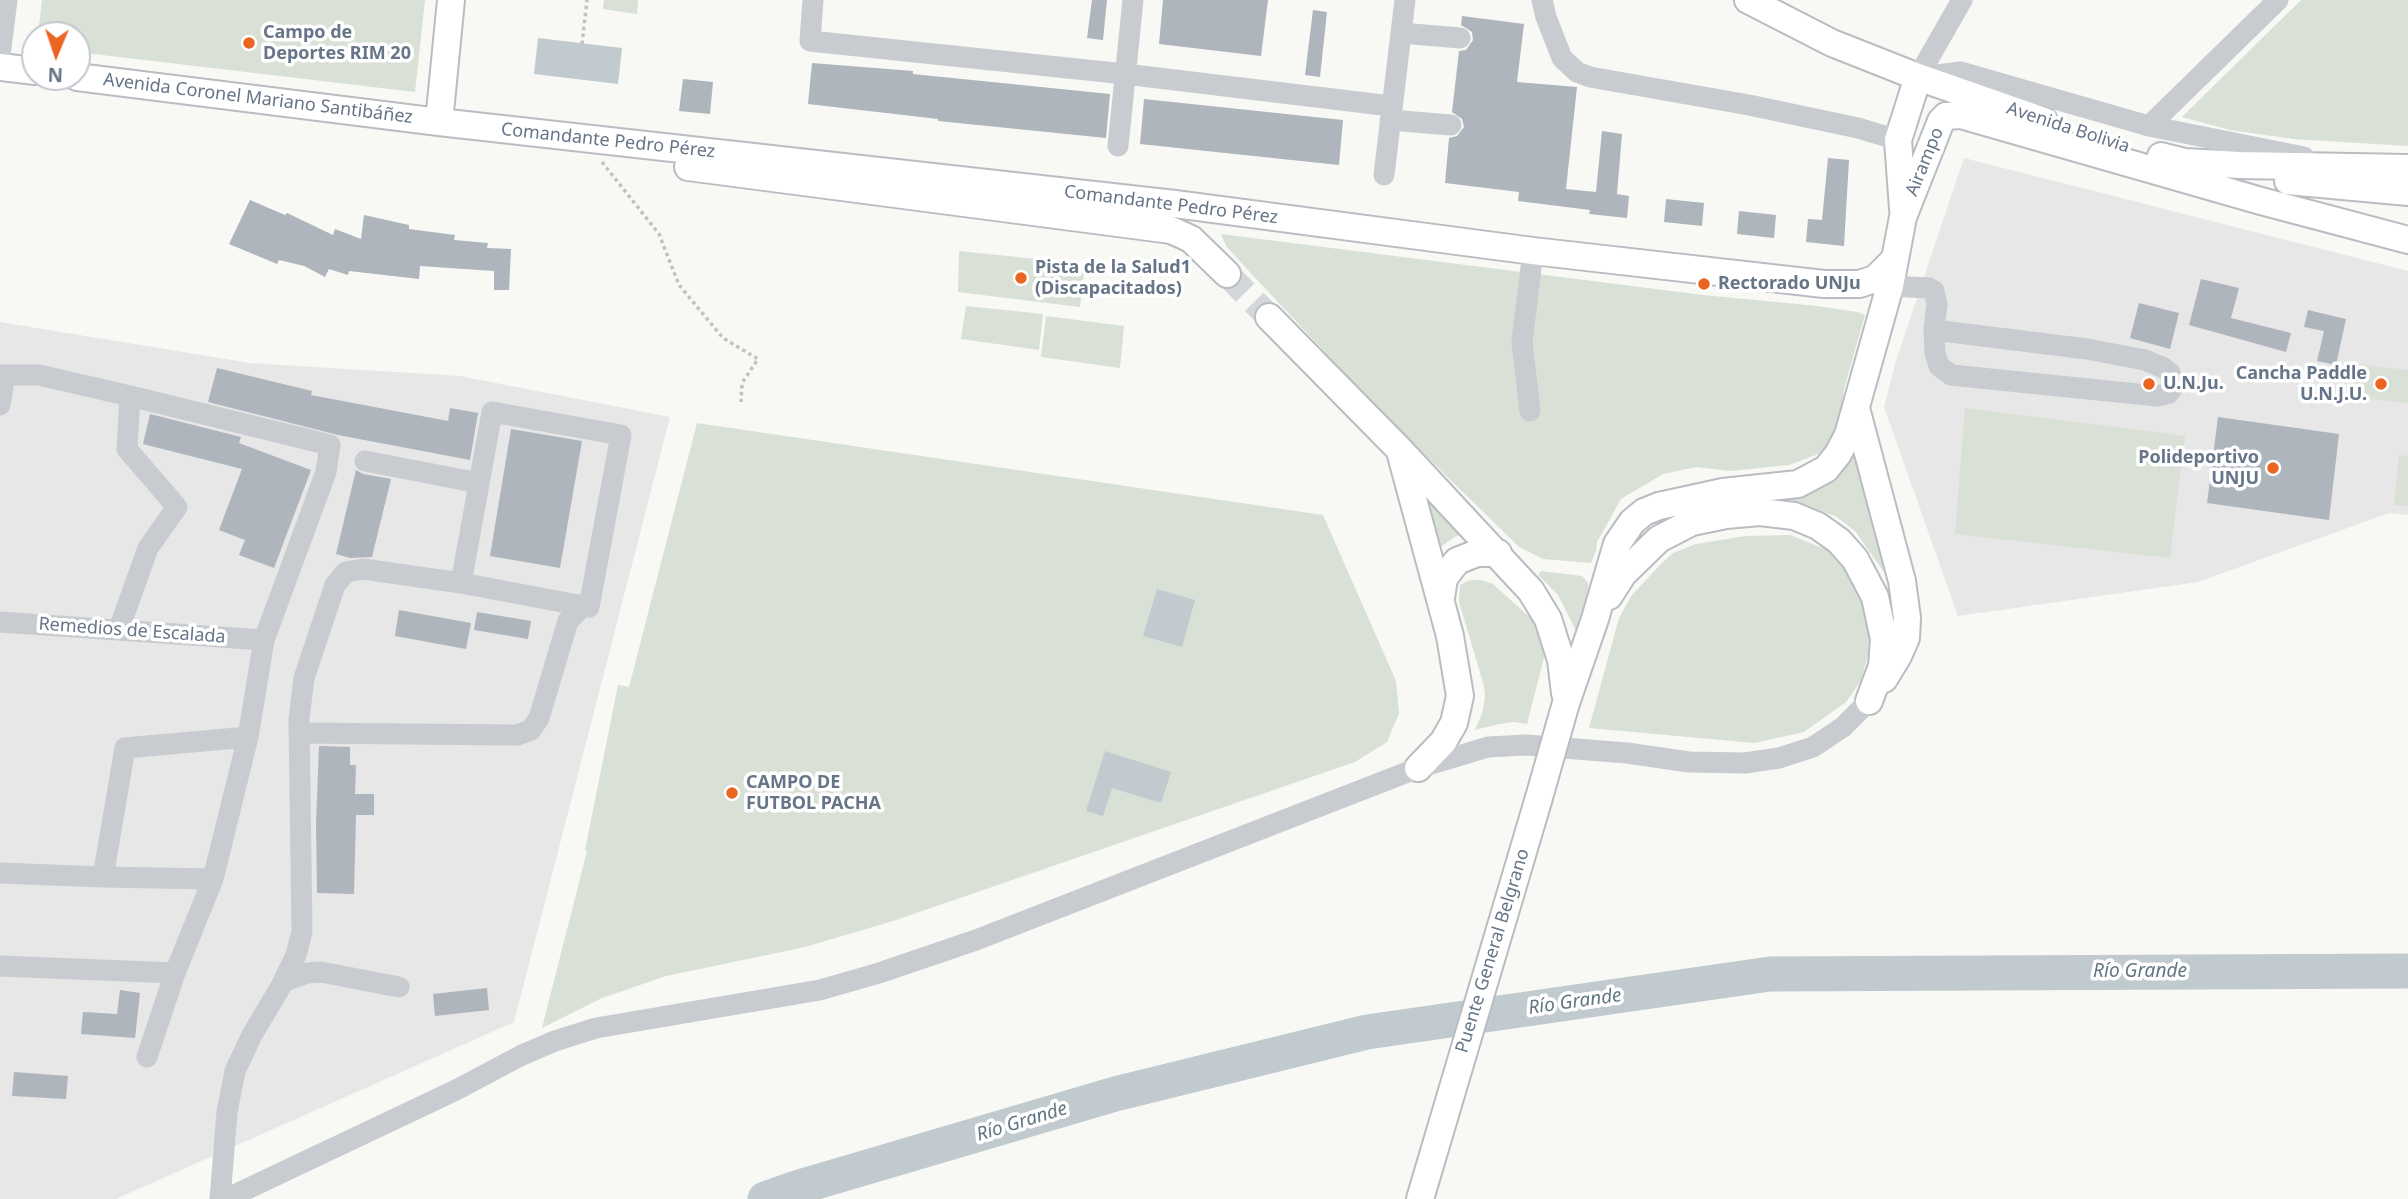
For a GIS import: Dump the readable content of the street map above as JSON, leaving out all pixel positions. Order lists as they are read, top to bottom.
{
  "streets": {
    "main road": [
      "Avenida Coronel Mariano Santibáñez",
      "Avenida Bolivia",
      "Comandante Pedro Pérez",
      "Airampo",
      "Puente General Belgrano"
    ],
    "street": ["Remedios de Escalada"]
  },
  "crossings": [
    ["Avenida Coronel Mariano Santibáñez", "Comandante Pedro Pérez"],
    ["Avenida Bolivia", "Airampo"],
    ["Comandante Pedro Pérez", "Airampo"],
    ["Airampo", "Puente General Belgrano"]
  ],
  "water": ["Río Grande"],
  "places": [
    "Campo de Deportes RIM 20",
    "Pista de la Salud1 (Discapacitados)",
    "Rectorado UNJu",
    "U.N.Ju.",
    "Cancha Paddle U.N.J.U.",
    "Polideportivo UNJU",
    "CAMPO DE FUTBOL PACHA"
  ],
  "north": "bottom"
}
